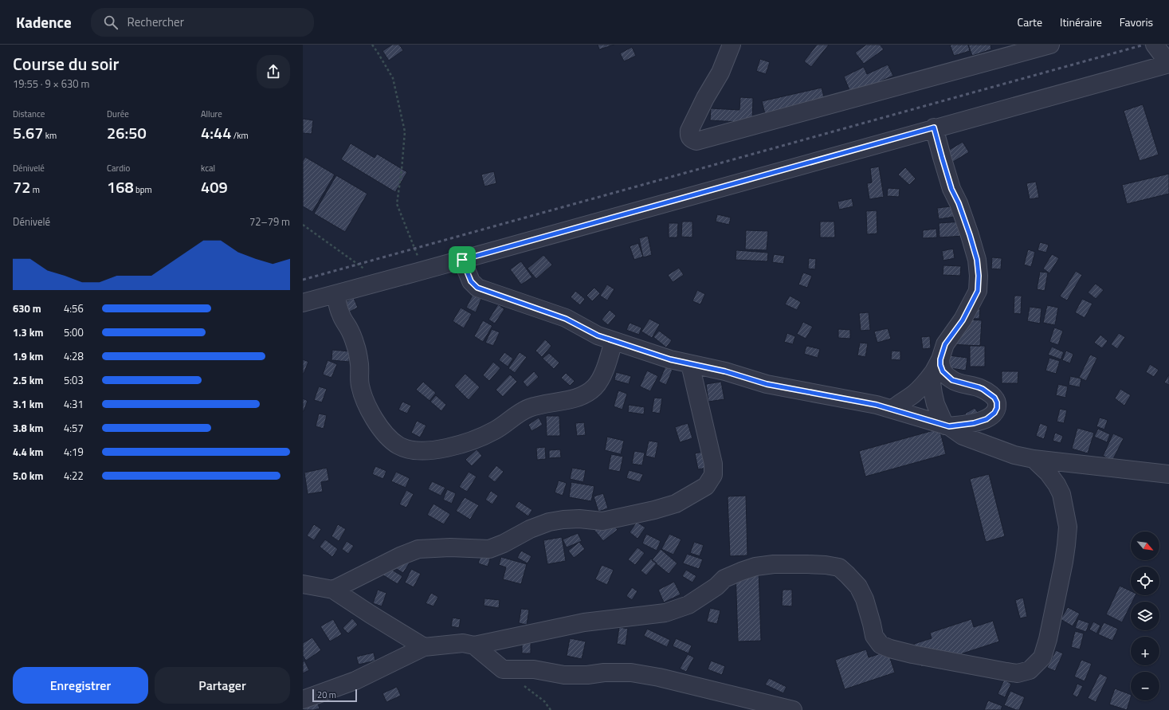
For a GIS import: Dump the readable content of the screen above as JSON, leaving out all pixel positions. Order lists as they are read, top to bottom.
{
  "scale_bar": "20 m",
  "north": "bottom right",
  "page": {
    "header": "Kadence",
    "search": "Rechercher",
    "nav": ["Carte", "Itinéraire", "Favoris"],
    "heading": ["Course du soir", "19:55 · 9 × 630 m"],
    "stats": [
      ["Distance", "5.67 km"],
      ["Durée", "26:50"],
      ["Allure", "4:44 /km"],
      ["Dénivelé", "72 m"],
      ["Cardio", "168 bpm"],
      ["kcal", "409"]
    ],
    "chart": ["Dénivelé", "72–79 m"],
    "list": [
      {
        "name": "630 m",
        "note": "4:56"
      },
      {
        "name": "1.3 km",
        "note": "5:00"
      },
      {
        "name": "1.9 km",
        "note": "4:28"
      },
      {
        "name": "2.5 km",
        "note": "5:03"
      },
      {
        "name": "3.1 km",
        "note": "4:31"
      },
      {
        "name": "3.8 km",
        "note": "4:57"
      },
      {
        "name": "4.4 km",
        "note": "4:19"
      },
      {
        "name": "5.0 km",
        "note": "4:22"
      }
    ],
    "map_buttons": ["+", "−"],
    "buttons": ["Enregistrer", "Partager"],
    "scale": "20 m"
  }
}
